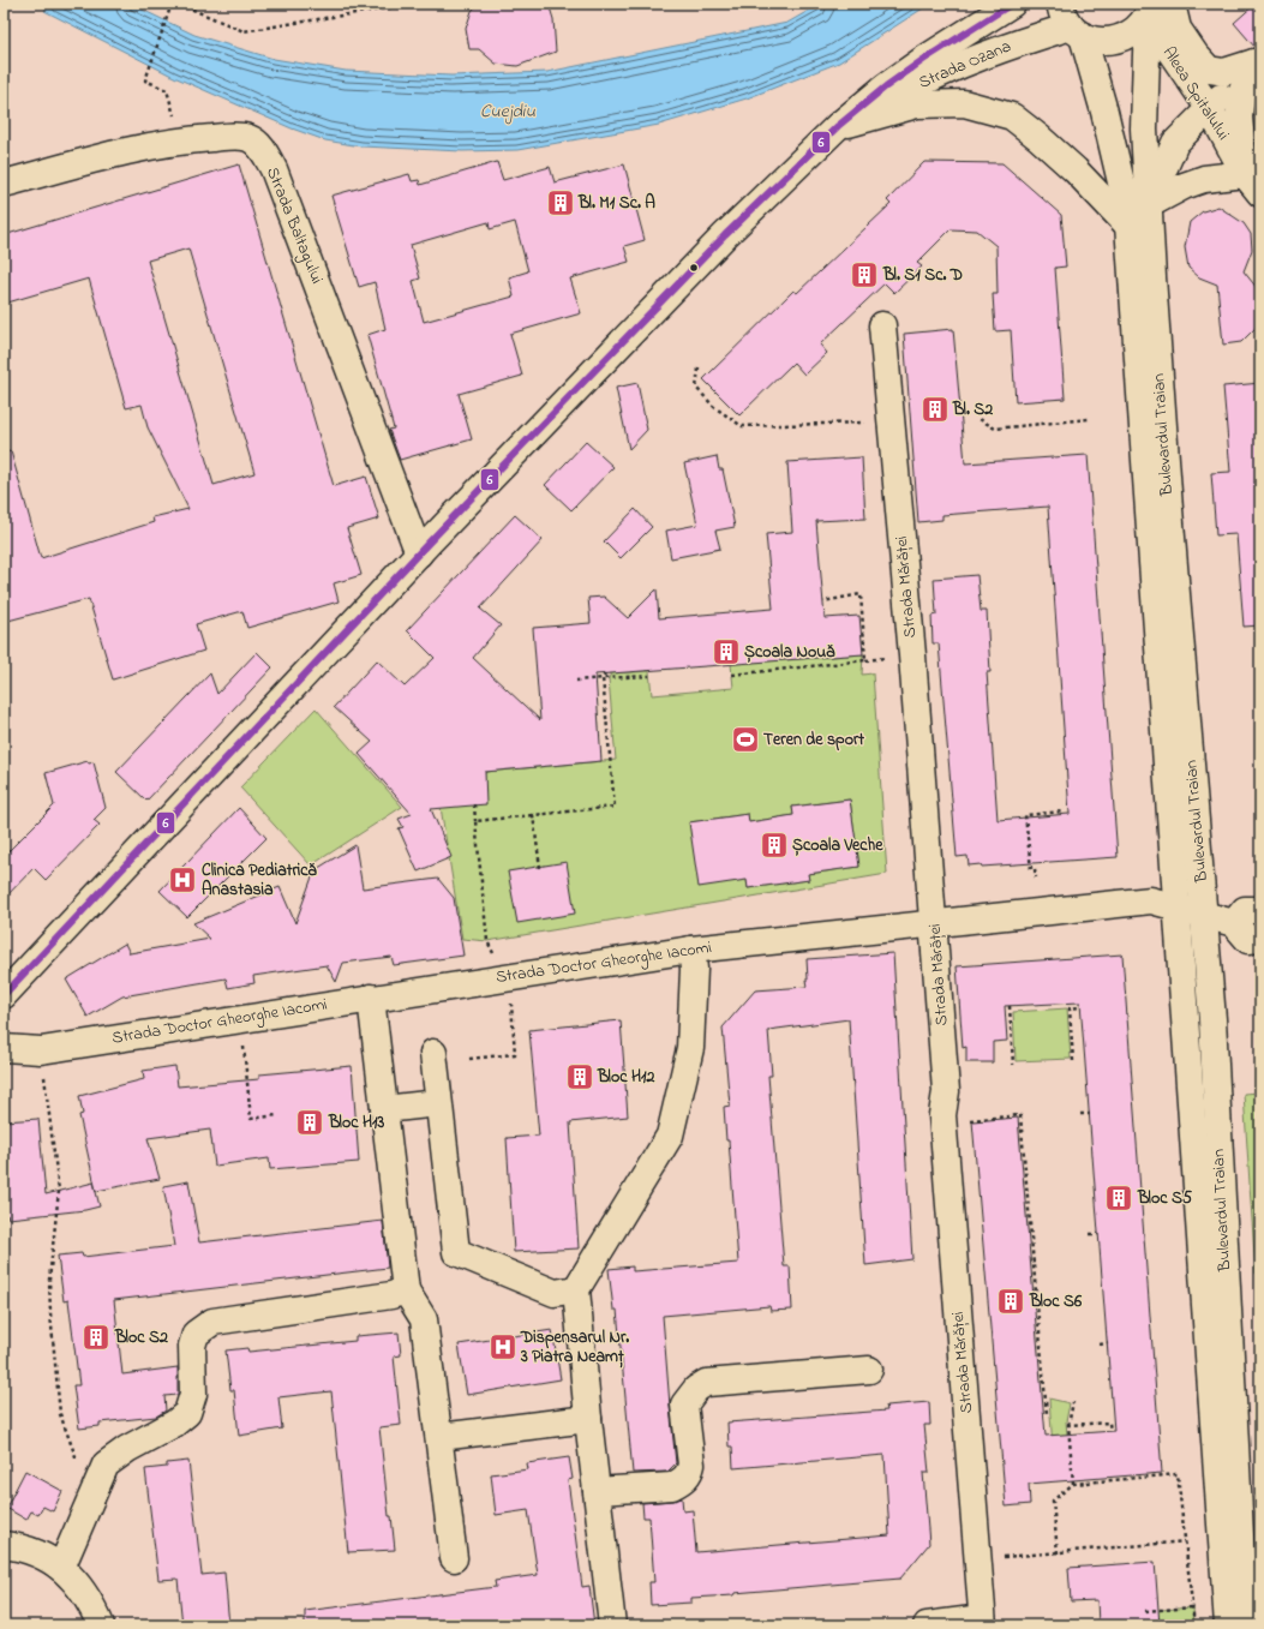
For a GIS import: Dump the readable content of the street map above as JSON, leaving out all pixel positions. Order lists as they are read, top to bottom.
{
  "streets": {
    "street": [
      "Strada Ozana",
      "Aleea Spitalului",
      "Strada Baltagului",
      "Bulevardul Traian",
      "Strada Mărăței",
      "Strada Doctor Gheorghe Iacomi"
    ]
  },
  "crossings": [
    ["Strada Ozana", "Strada Baltagului"],
    ["Strada Ozana", "Bulevardul Traian"],
    ["Aleea Spitalului", "Bulevardul Traian"],
    ["Bulevardul Traian", "Strada Doctor Gheorghe Iacomi"],
    ["Strada Mărăței", "Strada Doctor Gheorghe Iacomi"]
  ],
  "water": ["Cuejdiu"],
  "places": {
    "building": [
      "Bl. M1 Sc. A",
      "Bl. S1 Sc. D",
      "Bl. S2",
      "Școala Nouă",
      "Școala Veche",
      "Bloc H12",
      "Bloc H13",
      "Bloc S5",
      "Bloc S6",
      "Bloc S2"
    ],
    "sports": ["Teren de sport"],
    "hospital": ["Clinica Pediatrică Anastasia", "Dispensarul Nr. 3 Piatra Neamț"]
  },
  "lines": ["transit line 6"]
}
